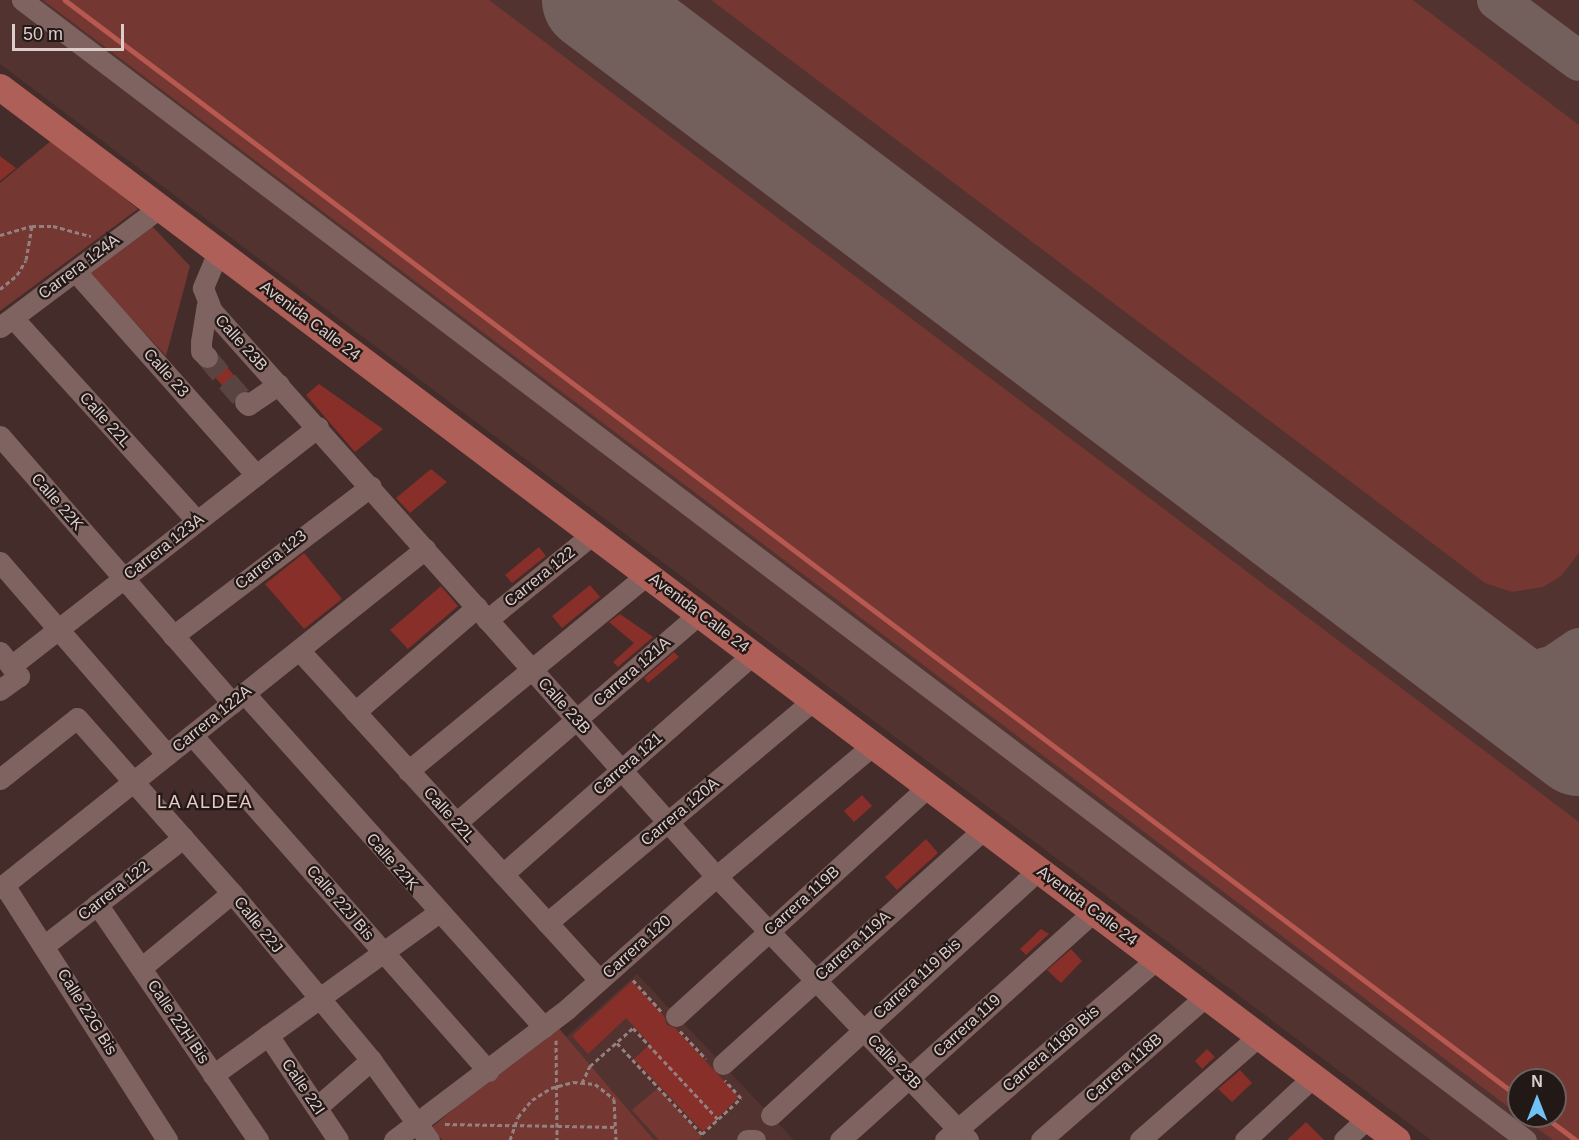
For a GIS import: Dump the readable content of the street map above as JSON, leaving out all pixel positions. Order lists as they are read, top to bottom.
{
  "streets": {
    "main road": ["Avenida Calle 24"],
    "street": [
      "Carrera 124A",
      "Calle 23B",
      "Calle 23",
      "Calle 22L",
      "Calle 22K",
      "Carrera 123A",
      "Carrera 123",
      "Carrera 122",
      "Carrera 121A",
      "Carrera 122A",
      "Carrera 121",
      "Carrera 120A",
      "Carrera 119B",
      "Calle 22J Bis",
      "Calle 22J",
      "Carrera 119A",
      "Carrera 120",
      "Carrera 119 Bis",
      "Calle 22G Bis",
      "Calle 22H Bis",
      "Carrera 119",
      "Carrera 118B Bis",
      "Carrera 118B",
      "Calle 22I"
    ]
  },
  "crossings": [
    ["Carrera 124A", "Avenida Calle 24"],
    ["Carrera 124A", "Calle 23"],
    ["Carrera 124A", "Calle 22L"],
    ["Avenida Calle 24", "Calle 23B"],
    ["Avenida Calle 24", "Carrera 122"],
    ["Avenida Calle 24", "Carrera 121A"],
    ["Avenida Calle 24", "Carrera 121"],
    ["Avenida Calle 24", "Carrera 120A"],
    ["Avenida Calle 24", "Carrera 119B"],
    ["Avenida Calle 24", "Carrera 119A"],
    ["Avenida Calle 24", "Carrera 120"],
    ["Avenida Calle 24", "Carrera 119 Bis"],
    ["Avenida Calle 24", "Carrera 119"],
    ["Avenida Calle 24", "Carrera 118B Bis"],
    ["Avenida Calle 24", "Carrera 118B"],
    ["Calle 23B", "Carrera 123A"],
    ["Calle 23B", "Carrera 123"],
    ["Calle 23B", "Carrera 122"],
    ["Calle 23B", "Carrera 121A"],
    ["Calle 23B", "Carrera 122A"],
    ["Calle 23B", "Carrera 121"],
    ["Calle 23B", "Carrera 120A"],
    ["Calle 23B", "Carrera 119B"],
    ["Calle 23B", "Carrera 119A"],
    ["Calle 23B", "Carrera 120"],
    ["Calle 23B", "Carrera 119 Bis"],
    ["Calle 23B", "Carrera 119"],
    ["Calle 23B", "Carrera 118B Bis"],
    ["Calle 23", "Carrera 123A"],
    ["Calle 22L", "Carrera 123A"],
    ["Calle 22L", "Carrera 122"],
    ["Calle 22L", "Carrera 121A"],
    ["Calle 22L", "Carrera 122A"],
    ["Calle 22L", "Carrera 121"],
    ["Calle 22L", "Carrera 120A"],
    ["Calle 22L", "Carrera 120"],
    ["Calle 22K", "Carrera 123A"],
    ["Calle 22K", "Carrera 123"],
    ["Calle 22K", "Carrera 122A"],
    ["Calle 22K", "Carrera 120"],
    ["Carrera 122", "Calle 22J"],
    ["Carrera 122", "Calle 22G Bis"],
    ["Carrera 122", "Calle 22H Bis"],
    ["Carrera 122A", "Calle 22J Bis"],
    ["Carrera 122A", "Calle 22J"],
    ["Carrera 122A", "Calle 22G Bis"],
    ["Calle 22J Bis", "Carrera 120"],
    ["Calle 22J", "Carrera 120"]
  ],
  "districts": ["LA ALDEA"],
  "scale_bar": "50 m",
  "north": "top"
}
